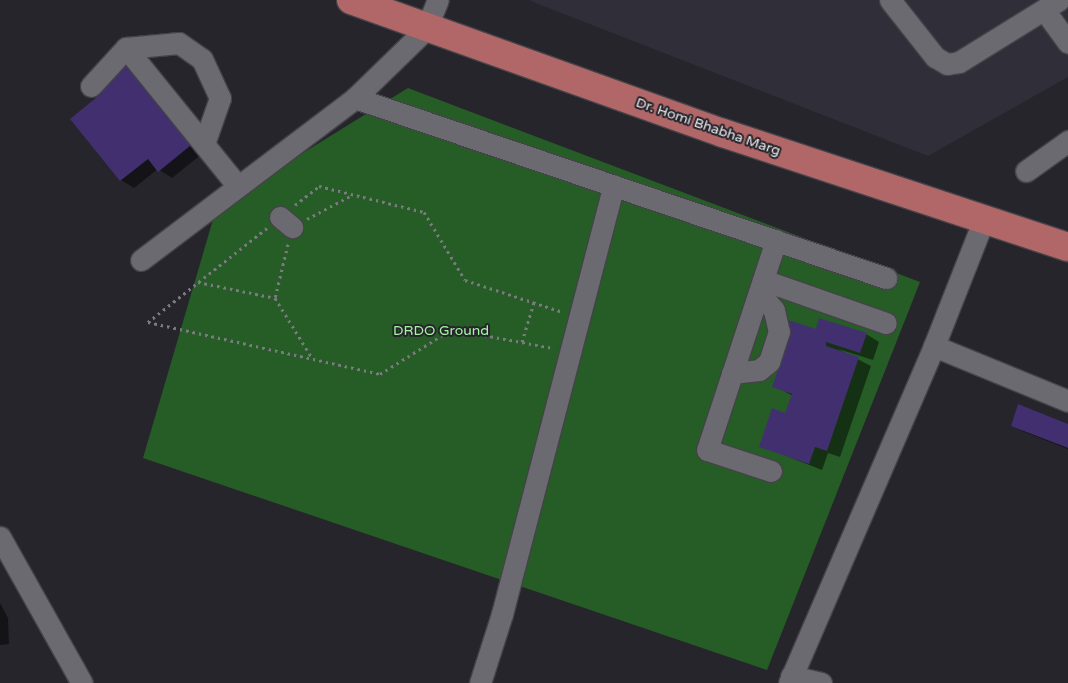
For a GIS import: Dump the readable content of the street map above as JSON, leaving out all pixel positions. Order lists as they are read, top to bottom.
{
  "streets": {
    "main road": ["Dr. Homi Bhabha Marg"]
  },
  "parks": ["DRDO Ground"]
}
